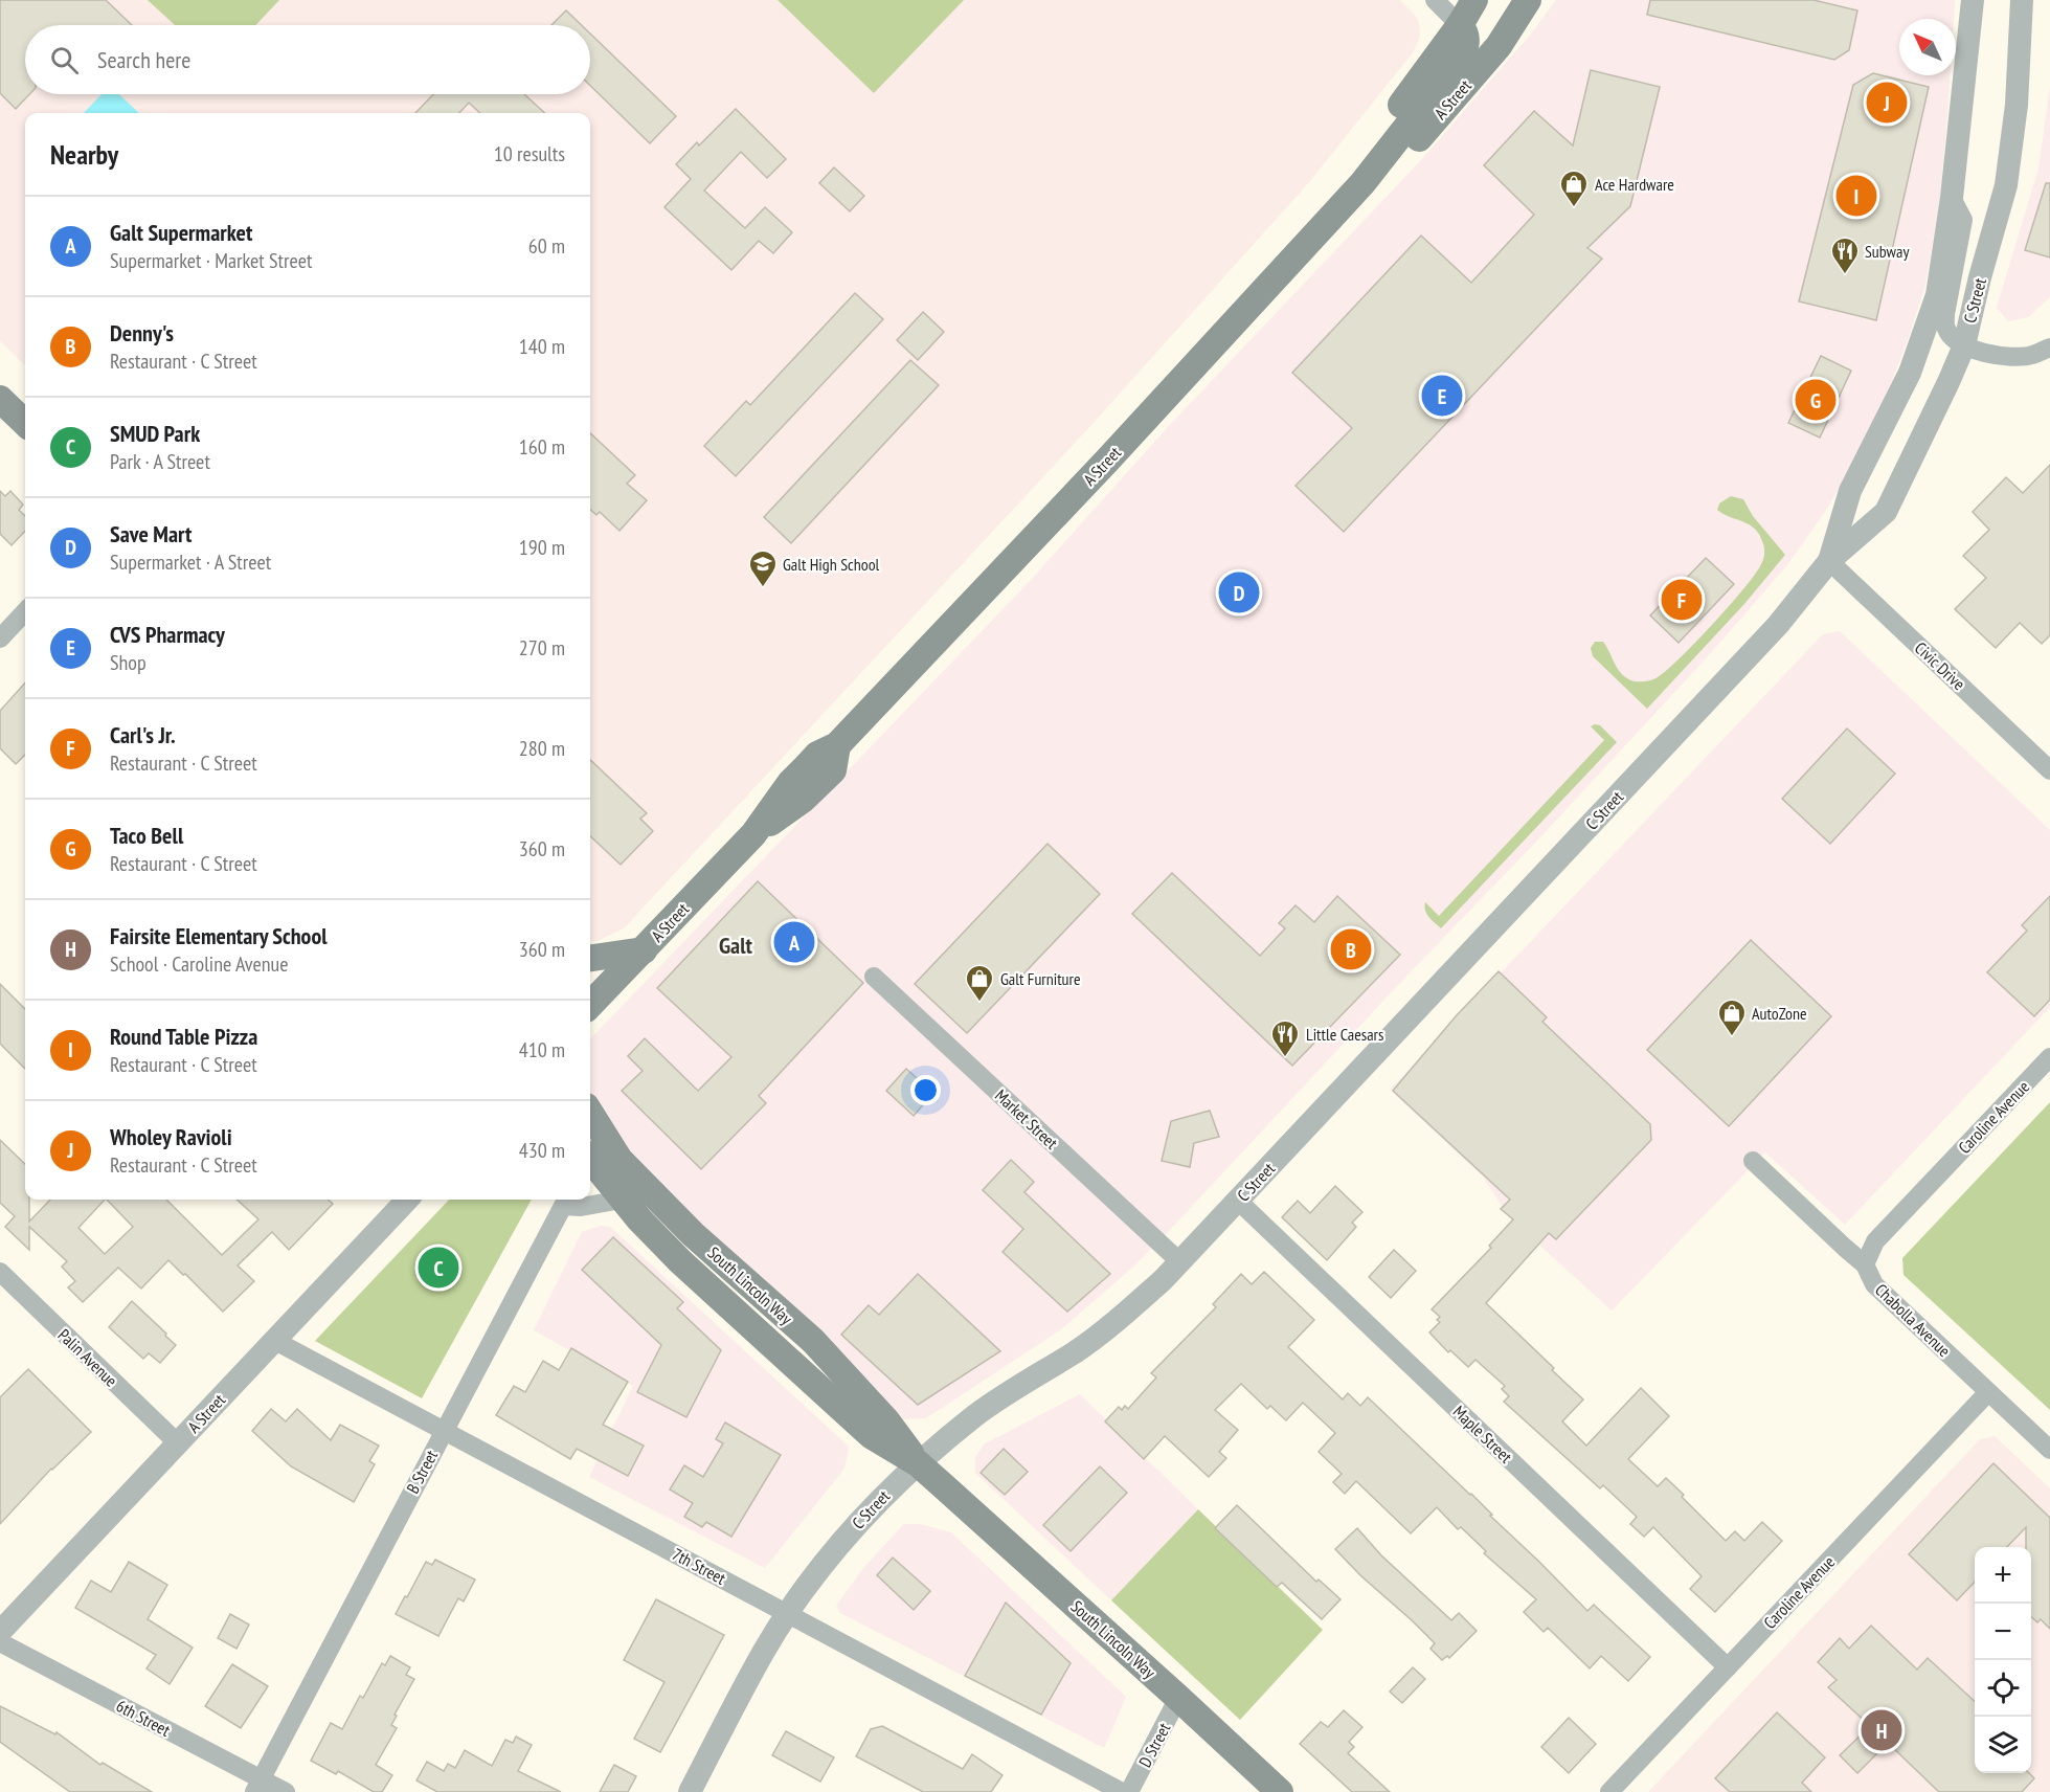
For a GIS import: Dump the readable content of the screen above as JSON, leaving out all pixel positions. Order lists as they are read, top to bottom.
{
  "streets": {
    "main road": ["A Street", "South Lincoln Way"],
    "street": [
      "C Street",
      "Civic Drive",
      "Caroline Avenue",
      "Market Street",
      "Chabolla Avenue",
      "Palin Avenue",
      "Maple Street",
      "B Street",
      "7th Street",
      "6th Street",
      "D Street"
    ]
  },
  "crossings": [
    ["A Street", "Palin Avenue"],
    ["A Street", "7th Street"],
    ["C Street", "Civic Drive"],
    ["C Street", "Market Street"],
    ["C Street", "South Lincoln Way"],
    ["C Street", "Maple Street"],
    ["C Street", "7th Street"],
    ["Caroline Avenue", "Chabolla Avenue"],
    ["Caroline Avenue", "Maple Street"],
    ["South Lincoln Way", "B Street"],
    ["South Lincoln Way", "D Street"],
    ["B Street", "7th Street"],
    ["B Street", "6th Street"]
  ],
  "districts": ["Galt"],
  "places": {
    "shop": ["Ace Hardware", "Galt Furniture", "AutoZone"],
    "restaurant": ["Subway", "Little Caesars"],
    "school or university": ["Galt High School"]
  },
  "north": "top left",
  "page": {
    "search": "Search here",
    "pins": [
      "J",
      "I",
      "E",
      "G",
      "D",
      "F",
      "A",
      "B",
      "C",
      "H"
    ],
    "heading": ["Nearby", "10 results"],
    "list": [
      {
        "mark": "A",
        "name": "Galt Supermarket",
        "note": "Supermarket · Market Street",
        "value": "60 m"
      },
      {
        "mark": "B",
        "name": "Denny's",
        "note": "Restaurant · C Street",
        "value": "140 m"
      },
      {
        "mark": "C",
        "name": "SMUD Park",
        "note": "Park · A Street",
        "value": "160 m"
      },
      {
        "mark": "D",
        "name": "Save Mart",
        "note": "Supermarket · A Street",
        "value": "190 m"
      },
      {
        "mark": "E",
        "name": "CVS Pharmacy",
        "note": "Shop",
        "value": "270 m"
      },
      {
        "mark": "F",
        "name": "Carl's Jr.",
        "note": "Restaurant · C Street",
        "value": "280 m"
      },
      {
        "mark": "G",
        "name": "Taco Bell",
        "note": "Restaurant · C Street",
        "value": "360 m"
      },
      {
        "mark": "H",
        "name": "Fairsite Elementary School",
        "note": "School · Caroline Avenue",
        "value": "360 m"
      },
      {
        "mark": "I",
        "name": "Round Table Pizza",
        "note": "Restaurant · C Street",
        "value": "410 m"
      },
      {
        "mark": "J",
        "name": "Wholey Ravioli",
        "note": "Restaurant · C Street",
        "value": "430 m"
      }
    ],
    "map_buttons": ["+", "−"]
  }
}
